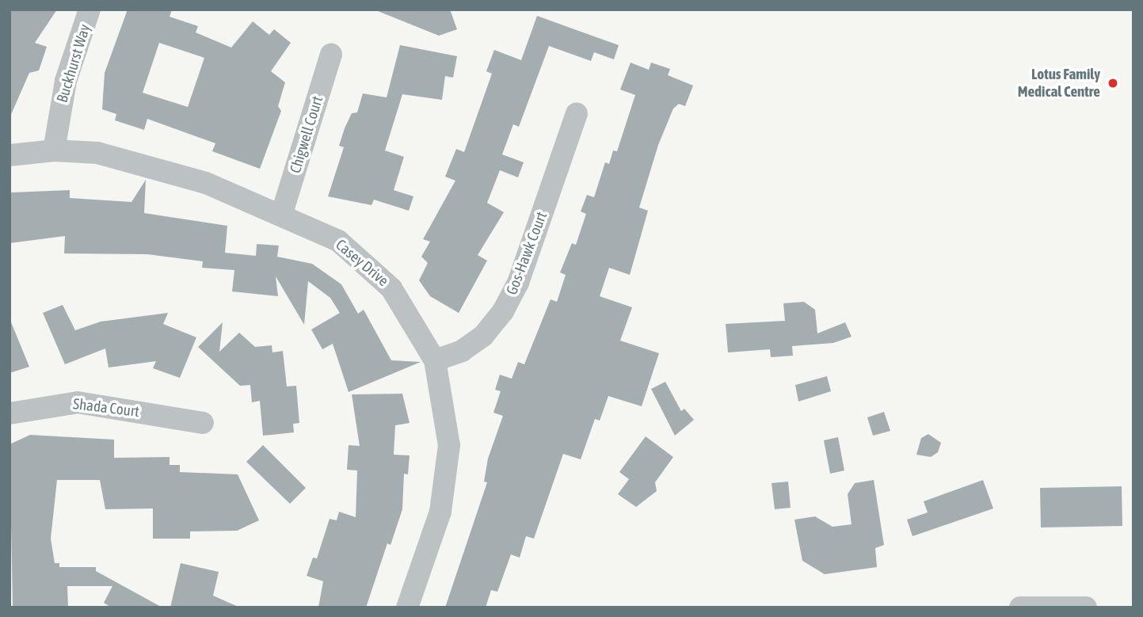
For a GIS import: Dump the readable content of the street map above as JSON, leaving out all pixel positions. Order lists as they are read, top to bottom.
{
  "streets": {
    "street": [
      "Buckhurst Way",
      "Chigwell Court",
      "Gos-Hawk Court",
      "Casey Drive",
      "Shada Court"
    ]
  },
  "crossings": [
    ["Buckhurst Way", "Casey Drive"],
    ["Chigwell Court", "Casey Drive"],
    ["Gos-Hawk Court", "Casey Drive"]
  ],
  "places": ["Lotus Family Medical Centre"]
}
